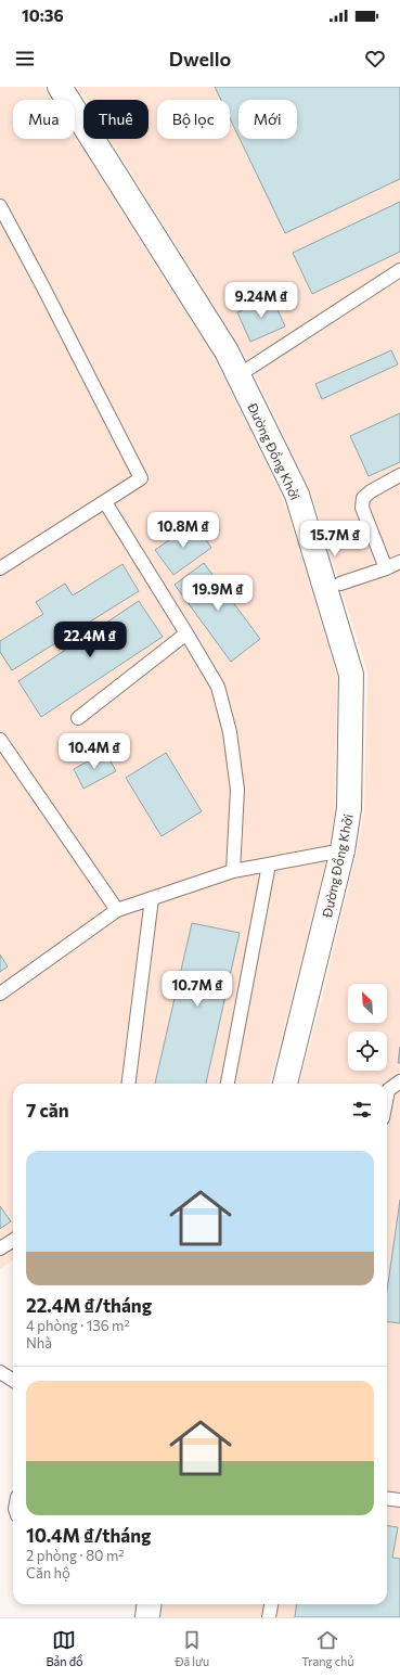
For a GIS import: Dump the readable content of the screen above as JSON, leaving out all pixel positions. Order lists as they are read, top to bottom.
{
  "streets": {
    "main road": ["Đường Đồng Khởi"]
  },
  "north": "top left",
  "page": {
    "status": "10:36",
    "header": "Dwello",
    "chip": [
      "Mua",
      "Thuê",
      "Bộ lọc",
      "Mới"
    ],
    "price": [
      "9.24M ₫",
      "10.8M ₫",
      "15.7M ₫",
      "19.9M ₫",
      "22.4M ₫",
      "10.4M ₫",
      "10.7M ₫"
    ],
    "heading": "7 căn",
    "list": [
      {
        "name": "22.4M ₫/tháng",
        "note": "4 phòng · 136 m² · Nhà"
      },
      {
        "name": "10.4M ₫/tháng",
        "note": "2 phòng · 80 m² · Căn hộ"
      }
    ],
    "tabs": ["Bản đồ", "Đã lưu", "Trang chủ"]
  }
}
